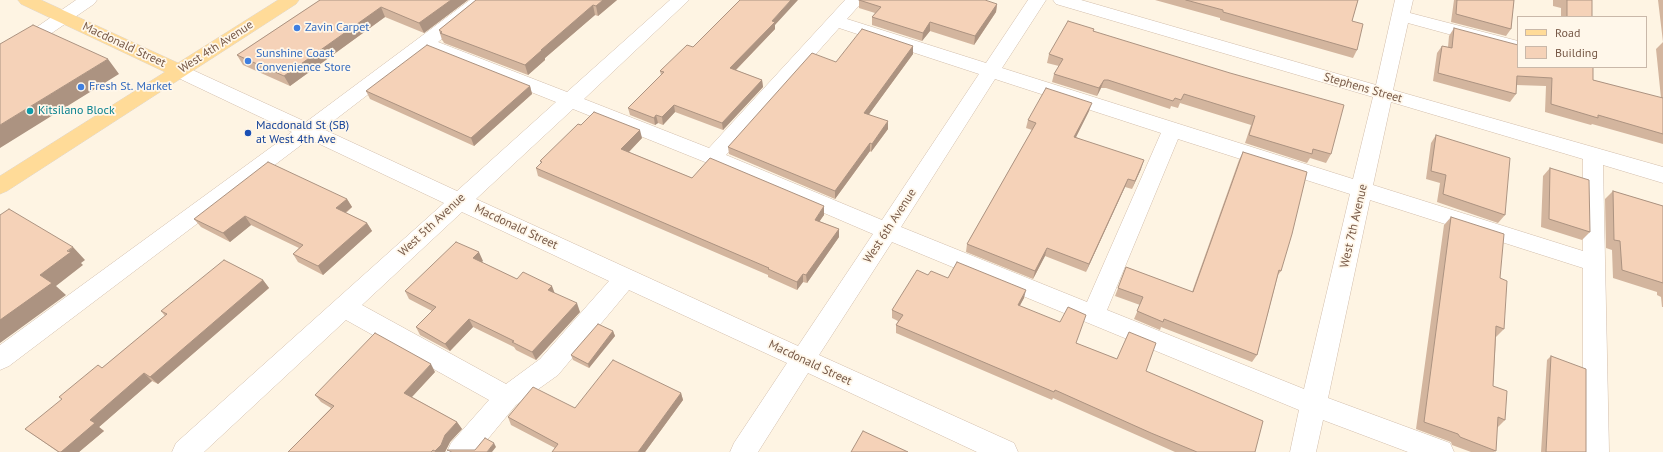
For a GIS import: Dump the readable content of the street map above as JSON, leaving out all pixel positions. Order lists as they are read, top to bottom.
{
  "streets": {
    "main road": ["Macdonald Street", "West 4th Avenue"],
    "street": [
      "Stephens Street",
      "West 5th Avenue",
      "West 6th Avenue",
      "West 7th Avenue"
    ]
  },
  "crossings": [
    ["Macdonald Street", "West 4th Avenue"],
    ["Macdonald Street", "West 5th Avenue"],
    ["Macdonald Street", "West 6th Avenue"],
    ["Stephens Street", "West 7th Avenue"]
  ],
  "places": [
    "Zavin Carpet",
    "Sunshine Coast Convenience Store",
    "Fresh St. Market",
    "Kitsilano Block",
    "Macdonald St (SB) at West 4th Ave"
  ],
  "legend": ["Road", "Building"]
}
